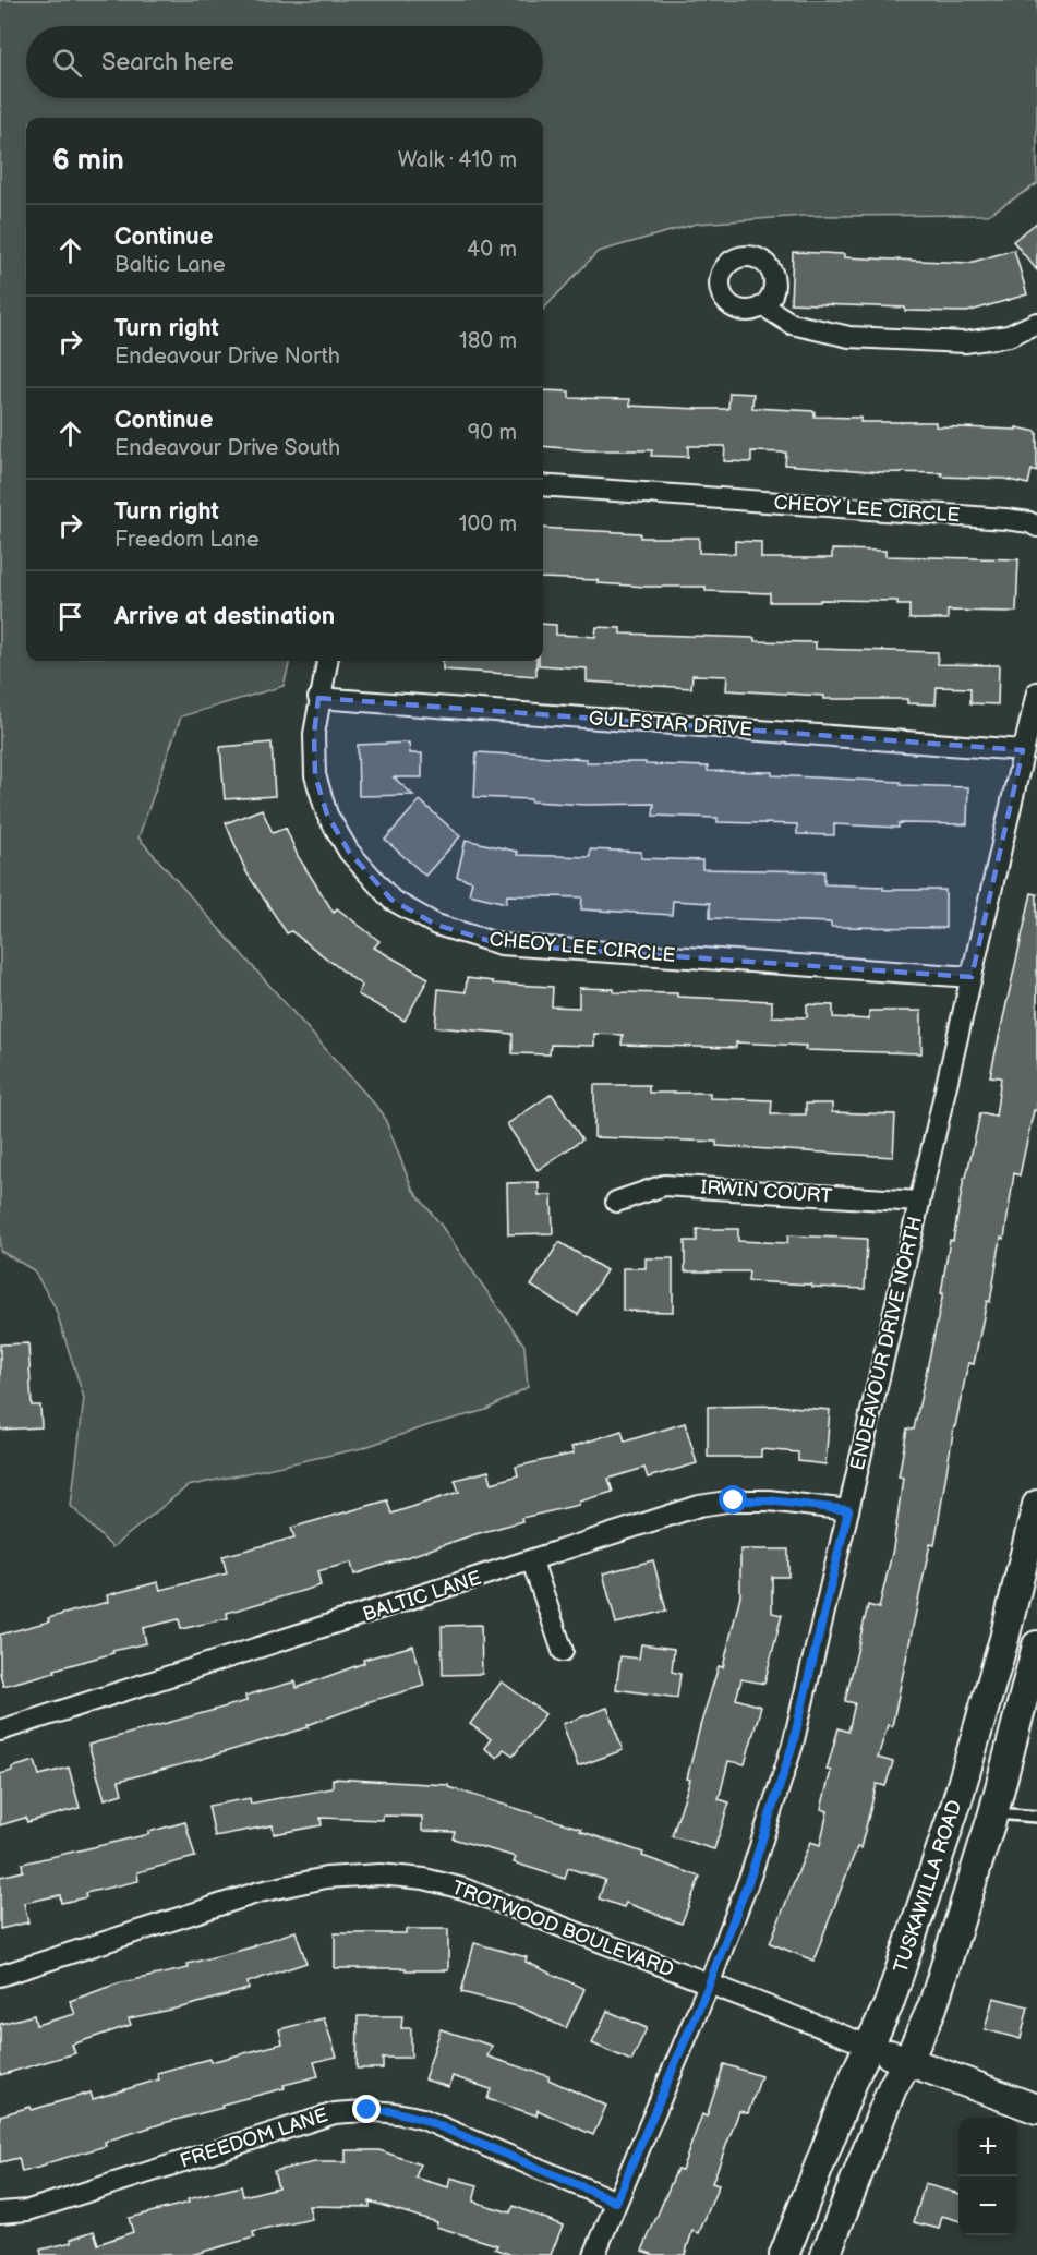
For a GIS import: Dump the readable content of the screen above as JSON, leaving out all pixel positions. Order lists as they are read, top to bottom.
{
  "streets": {
    "main road": ["TUSKAWILLA ROAD", "TROTWOOD BOULEVARD"],
    "street": [
      "CHEOY LEE CIRCLE",
      "GULFSTAR DRIVE",
      "IRWIN COURT",
      "ENDEAVOUR DRIVE NORTH",
      "BALTIC LANE",
      "FREEDOM LANE"
    ]
  },
  "crossings": [
    ["CHEOY LEE CIRCLE", "GULFSTAR DRIVE"],
    ["CHEOY LEE CIRCLE", "ENDEAVOUR DRIVE NORTH"],
    ["GULFSTAR DRIVE", "ENDEAVOUR DRIVE NORTH"],
    ["IRWIN COURT", "ENDEAVOUR DRIVE NORTH"],
    ["ENDEAVOUR DRIVE NORTH", "BALTIC LANE"],
    ["ENDEAVOUR DRIVE NORTH", "TROTWOOD BOULEVARD"],
    ["ENDEAVOUR DRIVE NORTH", "FREEDOM LANE"],
    ["TUSKAWILLA ROAD", "TROTWOOD BOULEVARD"]
  ],
  "page": {
    "search": "Search here",
    "heading": ["6 min", "Walk · 410 m"],
    "list": [
      ["Continue", "Baltic Lane", "40 m"],
      ["Turn right", "Endeavour Drive North", "180 m"],
      ["Continue", "Endeavour Drive South", "90 m"],
      ["Turn right", "Freedom Lane", "100 m"],
      "Arrive at destination"
    ],
    "map_buttons": ["+", "−"]
  }
}
